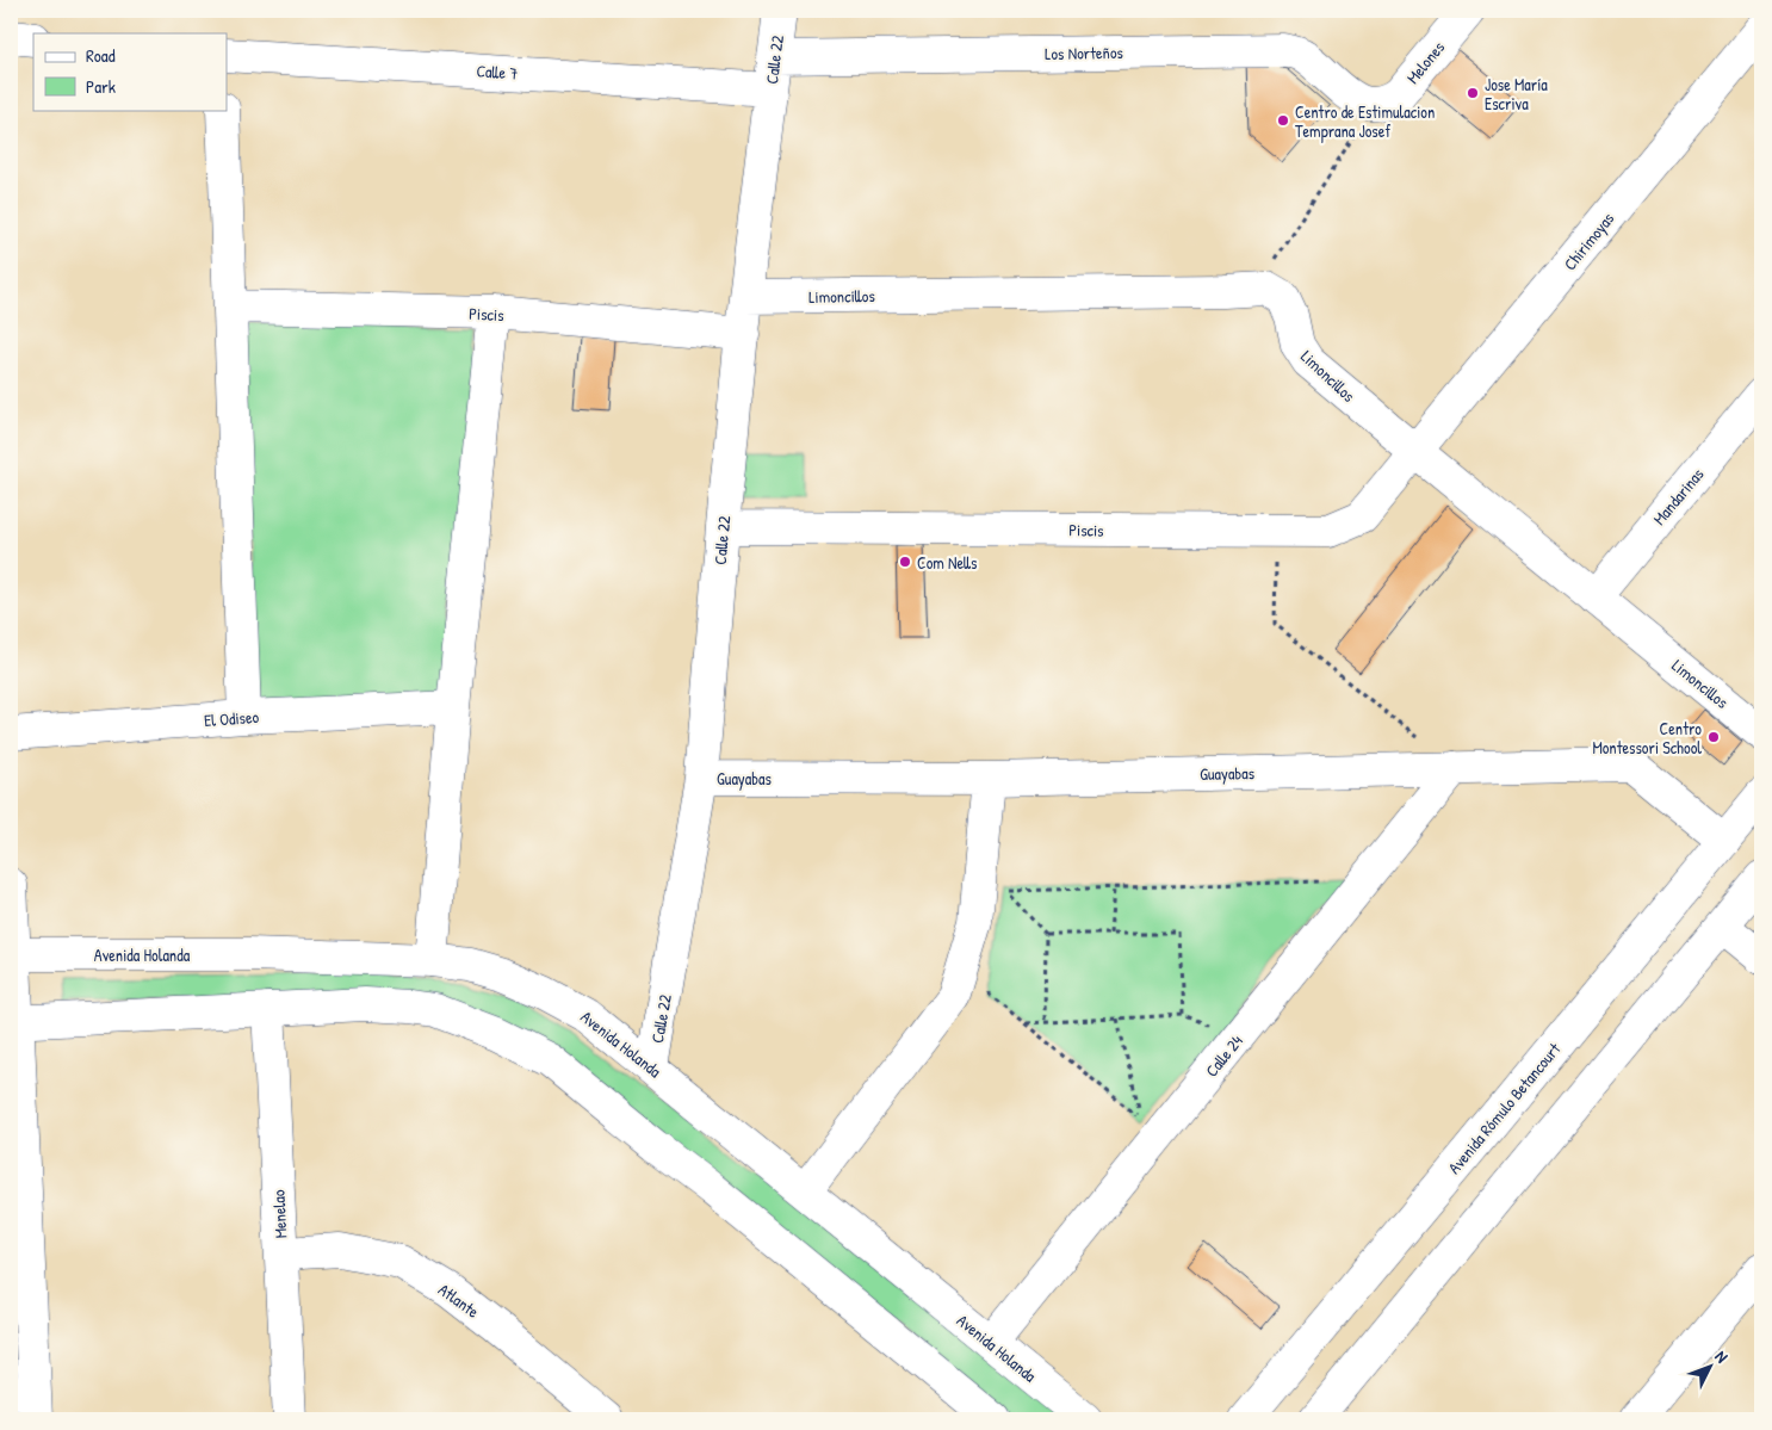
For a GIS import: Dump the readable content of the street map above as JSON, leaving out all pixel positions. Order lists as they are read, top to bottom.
{
  "streets": {
    "street": [
      "Los Norteños",
      "Calle 22",
      "Melones",
      "Calle 7",
      "Chirimoyas",
      "Limoncillos",
      "Piscis",
      "Mandarinas",
      "El Odiseo",
      "Guayabas",
      "Avenida Holanda",
      "Calle 24",
      "Avenida Rómulo Betancourt",
      "Menelao",
      "Atlante"
    ]
  },
  "crossings": [
    ["Los Norteños", "Calle 22"],
    ["Los Norteños", "Melones"],
    ["Calle 22", "Calle 7"],
    ["Calle 22", "Limoncillos"],
    ["Calle 22", "Piscis"],
    ["Calle 22", "Guayabas"],
    ["Calle 22", "Avenida Holanda"],
    ["Chirimoyas", "Limoncillos"],
    ["Chirimoyas", "Piscis"],
    ["Limoncillos", "Piscis"],
    ["Limoncillos", "Mandarinas"],
    ["Guayabas", "Calle 24"],
    ["Guayabas", "Avenida Rómulo Betancourt"],
    ["Avenida Holanda", "Calle 24"],
    ["Menelao", "Atlante"]
  ],
  "places": [
    "Jose María Escriva",
    "Centro de Estimulacion Temprana Josef",
    "Com Nells",
    "Centro Montessori School"
  ],
  "legend": ["Road", "Park"],
  "north": "top right"
}
